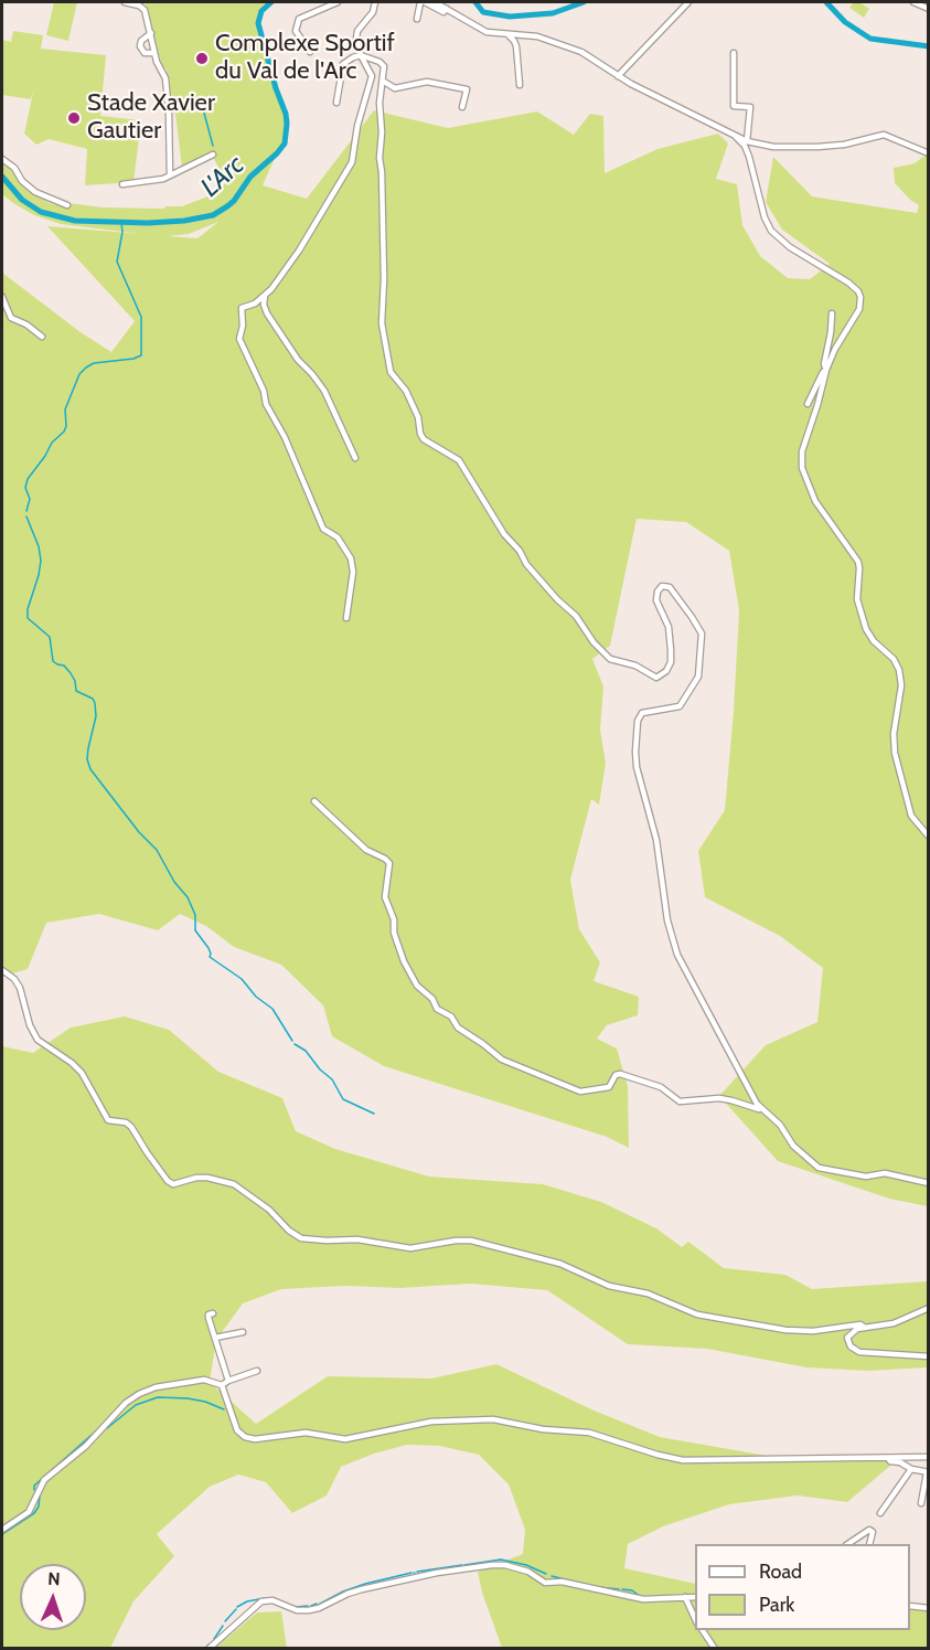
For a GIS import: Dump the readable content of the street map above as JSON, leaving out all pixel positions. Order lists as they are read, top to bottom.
{
  "water": ["L'Arc"],
  "places": ["Complexe Sportif du Val de l'Arc", "Stade Xavier Gautier"],
  "legend": ["Road", "Park"],
  "north": "top"
}
